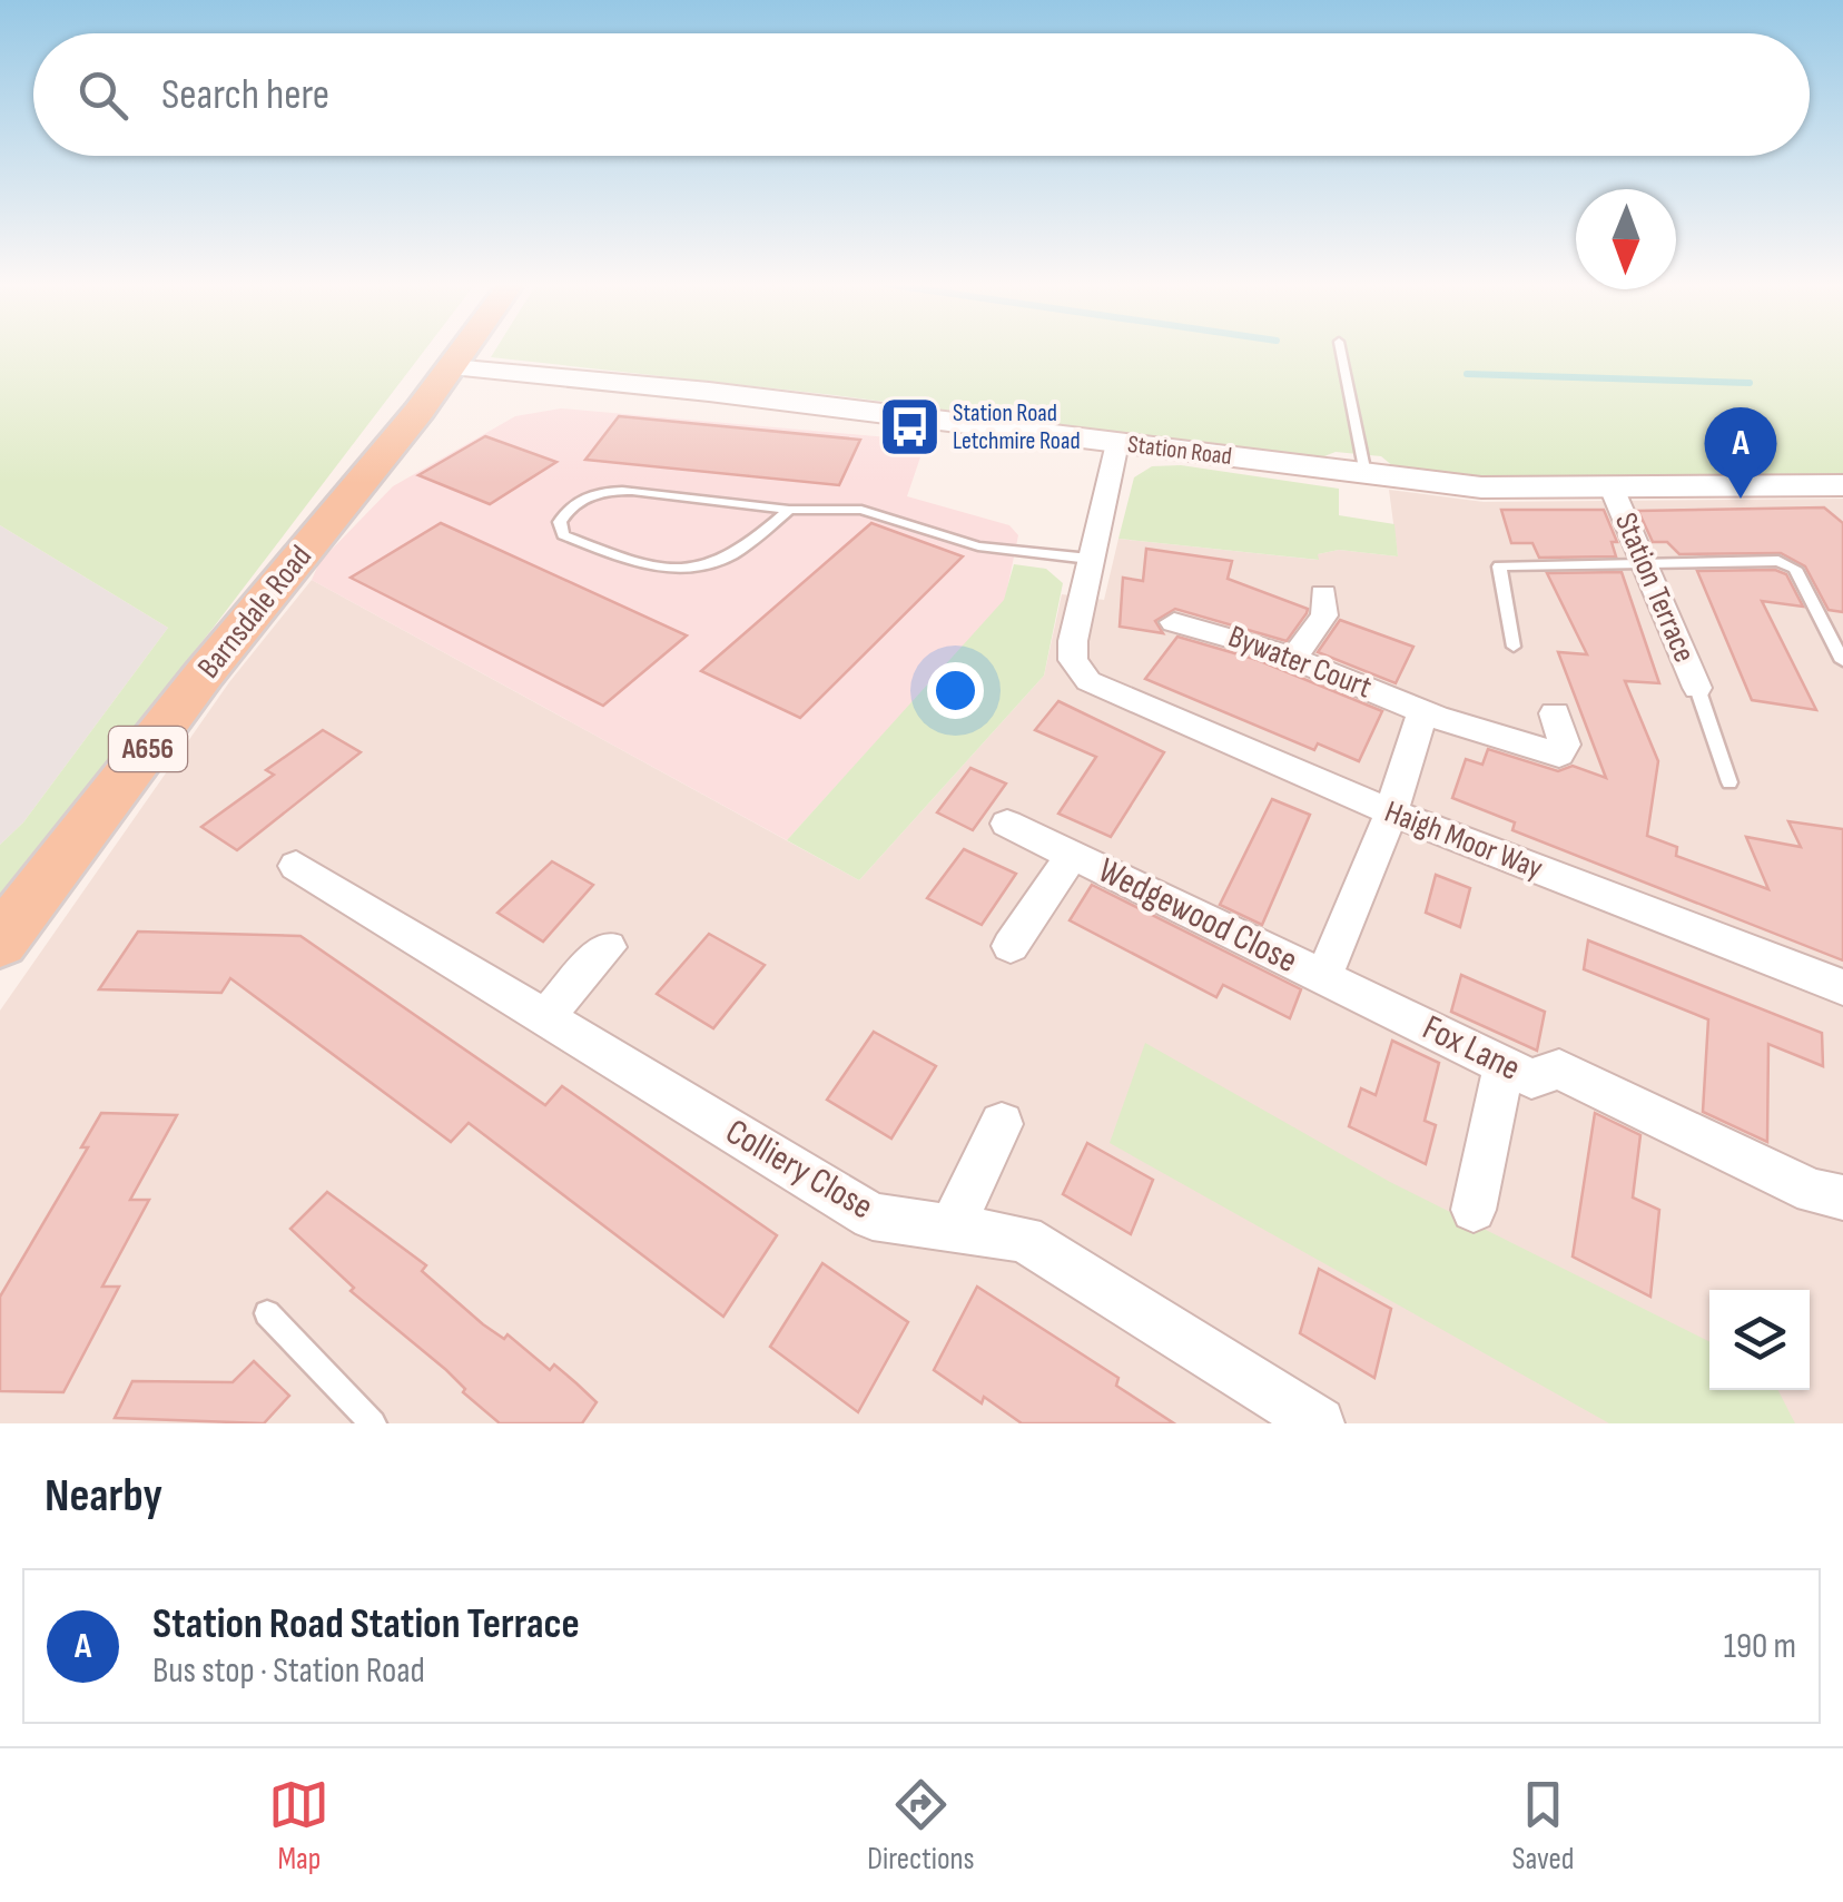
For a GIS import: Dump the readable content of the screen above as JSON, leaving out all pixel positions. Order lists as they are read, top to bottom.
{
  "streets": {
    "main road": ["Barnsdale Road", "A656"],
    "street": [
      "Station Road",
      "Station Terrace",
      "Bywater Court",
      "Haigh Moor Way",
      "Wedgewood Close",
      "Fox Lane",
      "Colliery Close"
    ]
  },
  "crossings": [
    ["Station Road", "Station Terrace"],
    ["Station Road", "Barnsdale Road"],
    ["Wedgewood Close", "Fox Lane"]
  ],
  "places": {
    "bus stop": ["Station Road Letchmire Road"]
  },
  "north": "bottom",
  "page": {
    "search": "Search here",
    "pins": "A",
    "heading": "Nearby",
    "list": [
      {
        "mark": "A",
        "name": "Station Road Station Terrace",
        "note": "Bus stop · Station Road",
        "value": "190 m"
      }
    ],
    "nav": ["Map", "Directions", "Saved"]
  }
}
